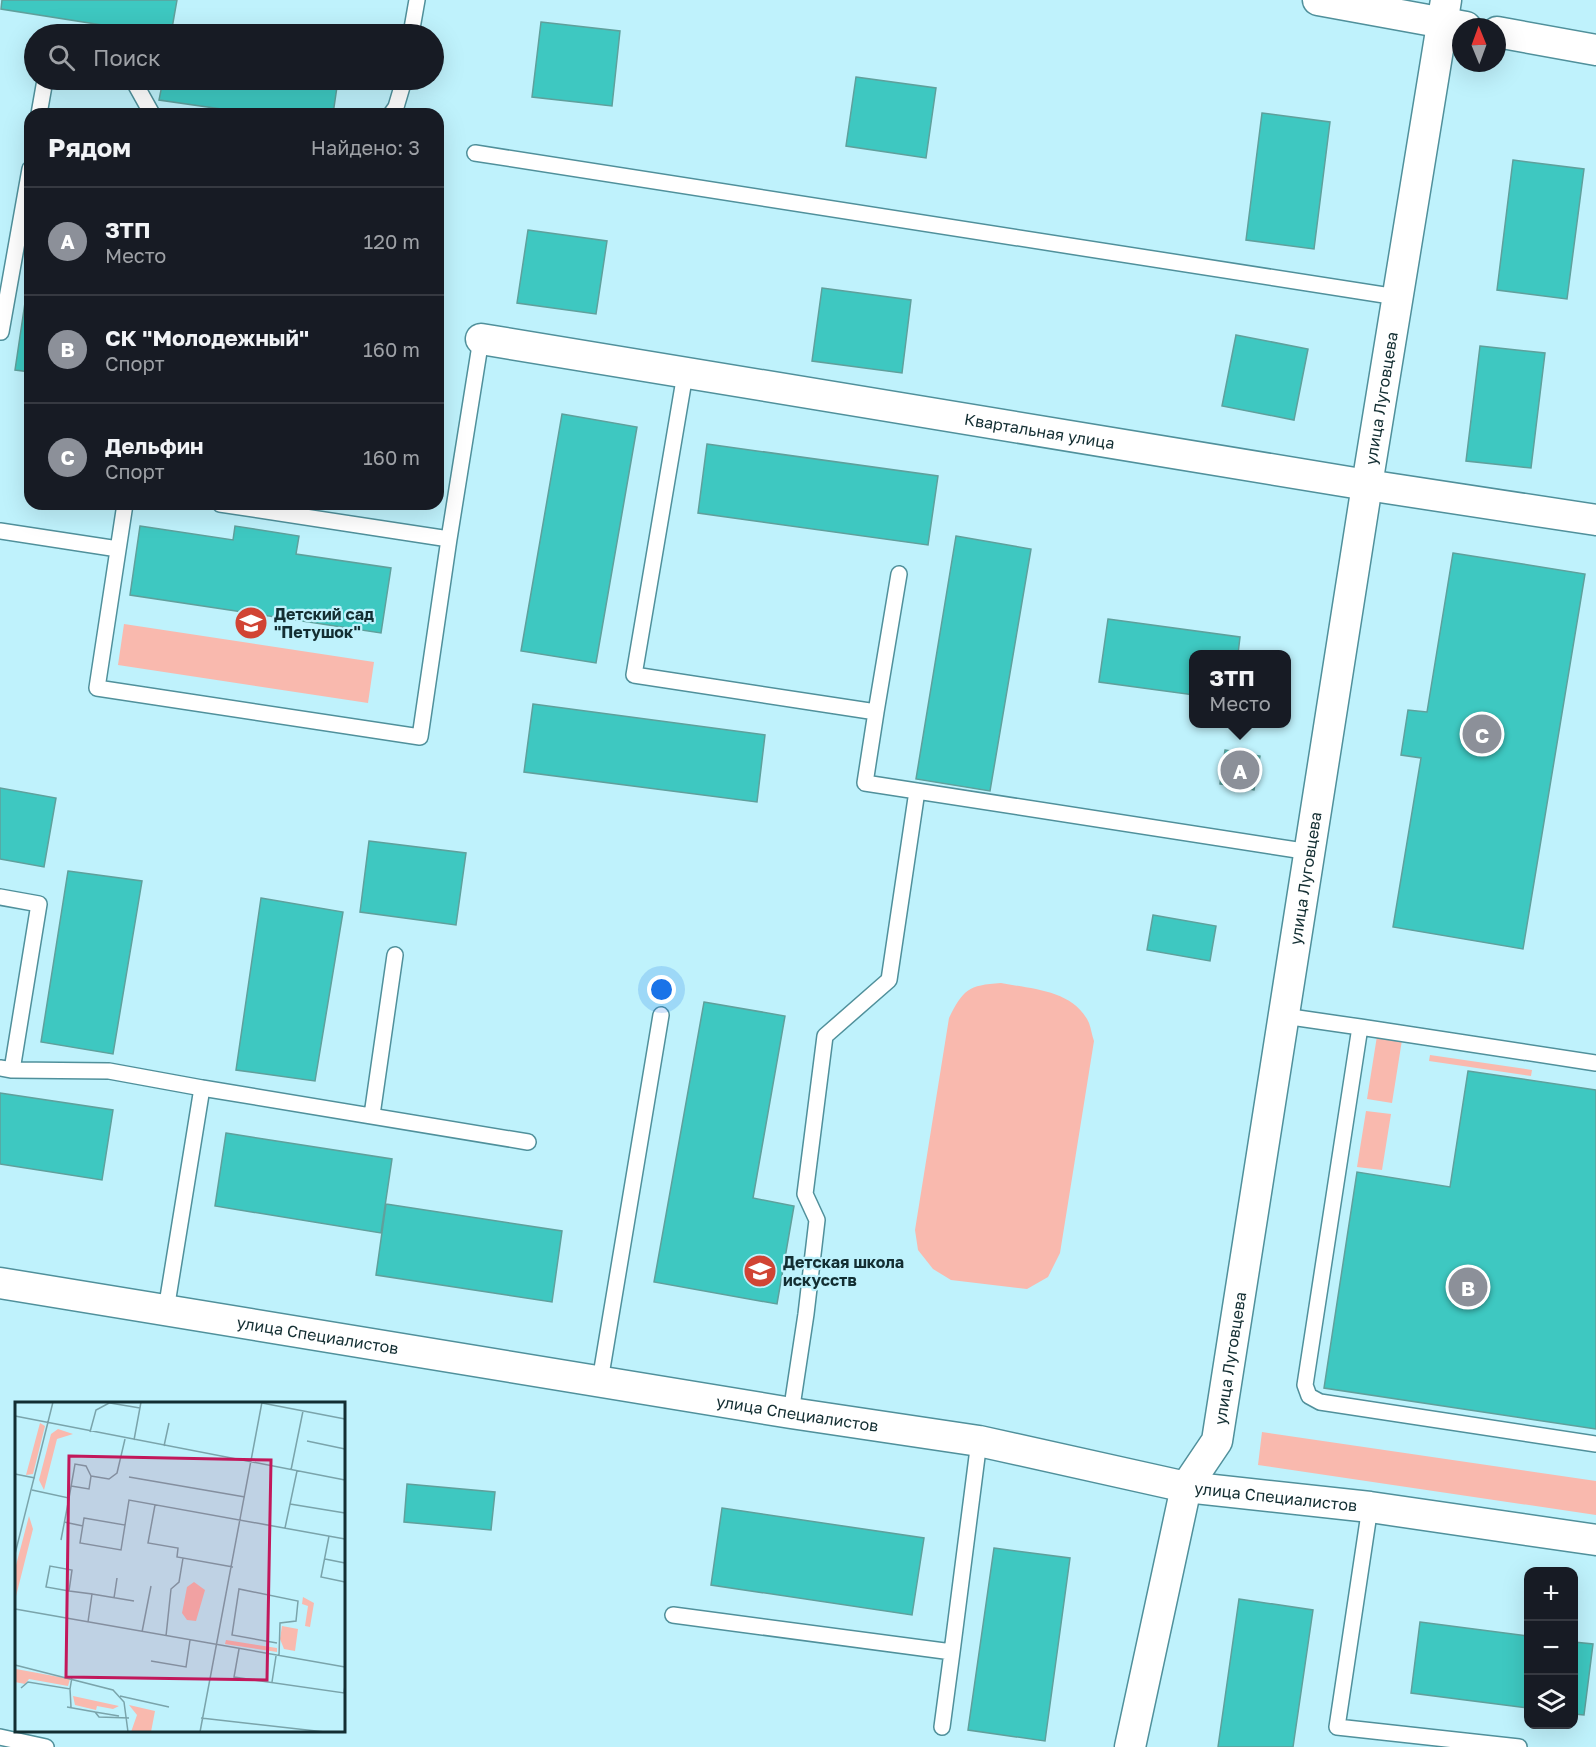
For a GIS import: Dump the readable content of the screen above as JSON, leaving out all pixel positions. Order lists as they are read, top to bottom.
{
  "streets": {
    "street": ["улица Луговцева", "Квартальная улица", "улица Специалистов"]
  },
  "crossings": [
    ["улица Луговцева", "Квартальная улица"],
    ["улица Луговцева", "улица Специалистов"]
  ],
  "places": {
    "school or university": ["Детский сад \"Петушок\"", "Детская школа искусств"]
  },
  "north": "top",
  "page": {
    "search": "Поиск",
    "heading": ["Рядом", "Найдено: 3"],
    "list": [
      {
        "mark": "A",
        "name": "ЗТП",
        "note": "Место",
        "value": "120 m"
      },
      {
        "mark": "B",
        "name": "СК \"Молодежный\"",
        "note": "Спорт",
        "value": "160 m"
      },
      {
        "mark": "C",
        "name": "Дельфин",
        "note": "Спорт",
        "value": "160 m"
      }
    ],
    "popup": ["ЗТП", "Место"],
    "pins": ["C", "A", "B"],
    "map_buttons": ["+", "−"]
  }
}
